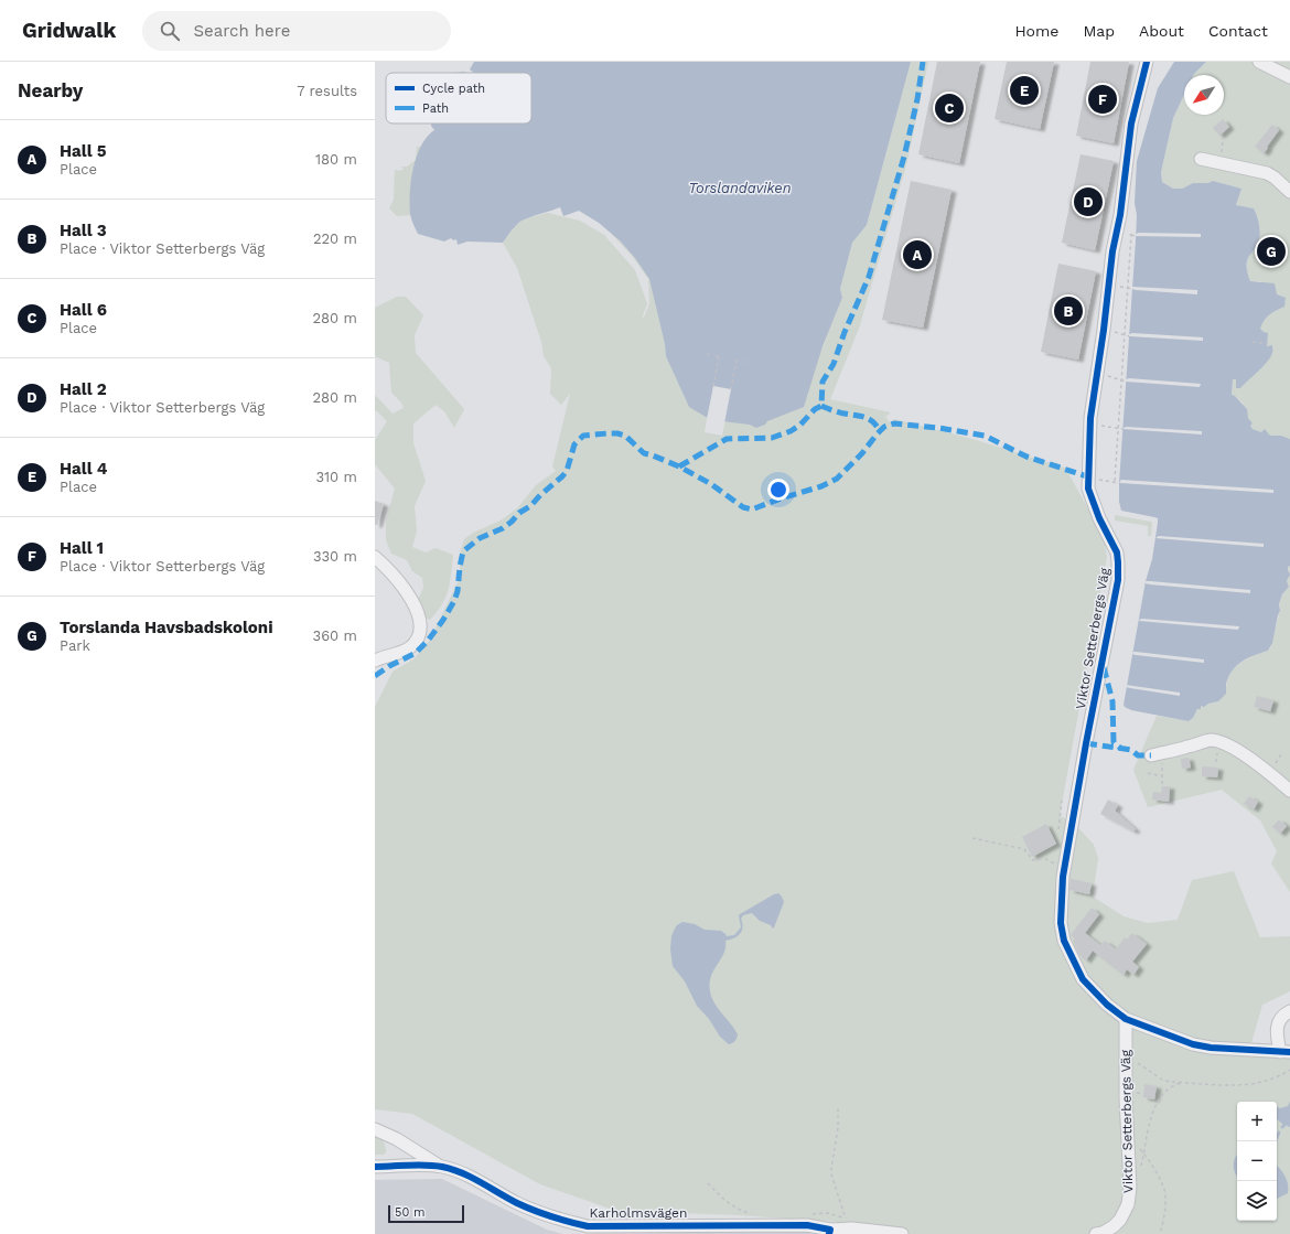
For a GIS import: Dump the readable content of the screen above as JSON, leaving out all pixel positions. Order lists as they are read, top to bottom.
{
  "streets": {
    "street": ["Viktor Setterbergs Väg", "Karholmsvägen"]
  },
  "water": ["Torslandaviken"],
  "legend": ["Cycle path", "Path"],
  "scale_bar": "50 m",
  "north": "bottom left",
  "page": {
    "header": "Gridwalk",
    "search": "Search here",
    "nav": [
      "Home",
      "Map",
      "About",
      "Contact"
    ],
    "heading": ["Nearby", "7 results"],
    "pins": [
      "E",
      "F",
      "C",
      "D",
      "G",
      "A",
      "B"
    ],
    "list": [
      {
        "mark": "A",
        "name": "Hall 5",
        "note": "Place",
        "value": "180 m"
      },
      {
        "mark": "B",
        "name": "Hall 3",
        "note": "Place · Viktor Setterbergs Väg",
        "value": "220 m"
      },
      {
        "mark": "C",
        "name": "Hall 6",
        "note": "Place",
        "value": "280 m"
      },
      {
        "mark": "D",
        "name": "Hall 2",
        "note": "Place · Viktor Setterbergs Väg",
        "value": "280 m"
      },
      {
        "mark": "E",
        "name": "Hall 4",
        "note": "Place",
        "value": "310 m"
      },
      {
        "mark": "F",
        "name": "Hall 1",
        "note": "Place · Viktor Setterbergs Väg",
        "value": "330 m"
      },
      {
        "mark": "G",
        "name": "Torslanda Havsbadskoloni",
        "note": "Park",
        "value": "360 m"
      }
    ],
    "map_buttons": ["+", "−"],
    "scale": "50 m"
  }
}
